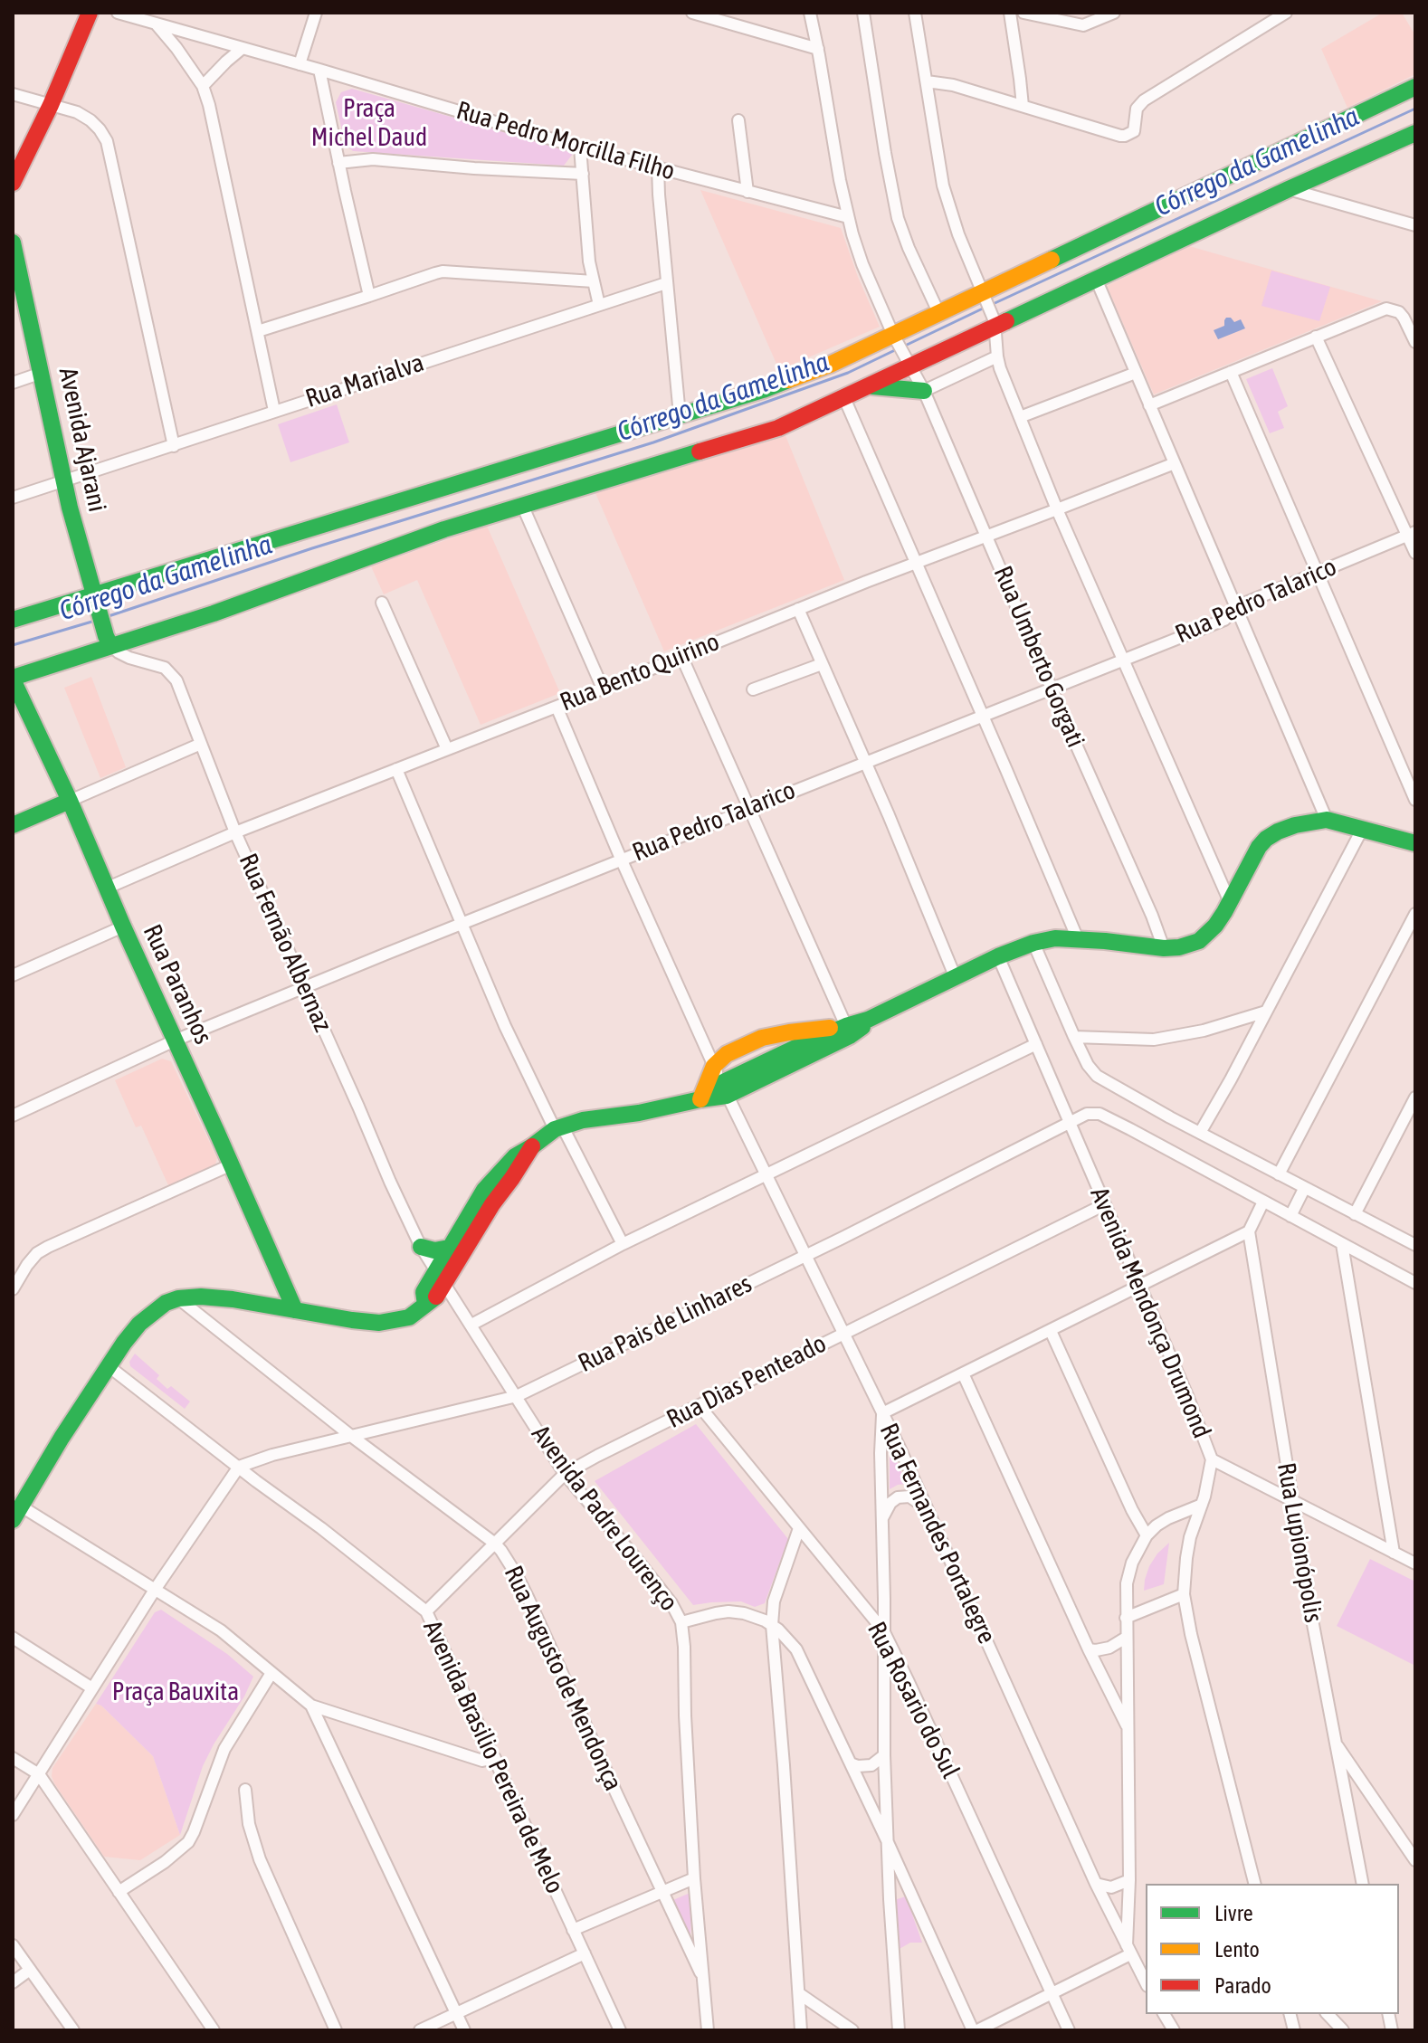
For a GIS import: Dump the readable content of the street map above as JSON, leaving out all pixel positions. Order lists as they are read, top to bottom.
{
  "streets": {
    "street": [
      "Rua Pedro Morcilla Filho",
      "Rua Marialva",
      "Avenida Ajarani",
      "Rua Pedro Talarico",
      "Rua Umberto Gorgati",
      "Rua Bento Quirino",
      "Rua Fernão Albernaz",
      "Rua Paranhos",
      "Avenida Mendonça Drumond",
      "Rua Pais de Linhares",
      "Rua Dias Penteado",
      "Avenida Padre Lourenço",
      "Rua Fernandes Portalegre",
      "Rua Lupionópolis",
      "Rua Augusto de Mendonça",
      "Rua Rosario do Sul",
      "Avenida Brasilio Pereira de Melo"
    ]
  },
  "crossings": [
    ["Rua Pedro Morcilla Filho", "Rua Umberto Gorgati"],
    ["Rua Marialva", "Avenida Ajarani"],
    ["Avenida Ajarani", "Rua Fernão Albernaz"],
    ["Rua Pedro Talarico", "Rua Umberto Gorgati"],
    ["Rua Pedro Talarico", "Rua Fernão Albernaz"],
    ["Rua Pedro Talarico", "Rua Paranhos"],
    ["Rua Pedro Talarico", "Rua Fernandes Portalegre"],
    ["Rua Umberto Gorgati", "Rua Bento Quirino"],
    ["Rua Bento Quirino", "Rua Fernão Albernaz"],
    ["Rua Bento Quirino", "Rua Paranhos"],
    ["Rua Bento Quirino", "Rua Fernandes Portalegre"],
    ["Rua Fernão Albernaz", "Avenida Padre Lourenço"],
    ["Avenida Mendonça Drumond", "Rua Pais de Linhares"],
    ["Avenida Mendonça Drumond", "Rua Dias Penteado"],
    ["Rua Pais de Linhares", "Avenida Padre Lourenço"],
    ["Rua Pais de Linhares", "Rua Fernandes Portalegre"],
    ["Rua Pais de Linhares", "Rua Augusto de Mendonça"],
    ["Rua Pais de Linhares", "Avenida Brasilio Pereira de Melo"],
    ["Rua Dias Penteado", "Avenida Padre Lourenço"],
    ["Rua Dias Penteado", "Rua Fernandes Portalegre"],
    ["Rua Dias Penteado", "Rua Augusto de Mendonça"],
    ["Rua Dias Penteado", "Rua Rosario do Sul"],
    ["Rua Dias Penteado", "Avenida Brasilio Pereira de Melo"],
    ["Avenida Padre Lourenço", "Rua Augusto de Mendonça"]
  ],
  "water": ["Córrego da Gamelinha"],
  "parks": ["Praça Michel Daud", "Praça Bauxita"],
  "legend": ["Livre", "Lento", "Parado"]
}
